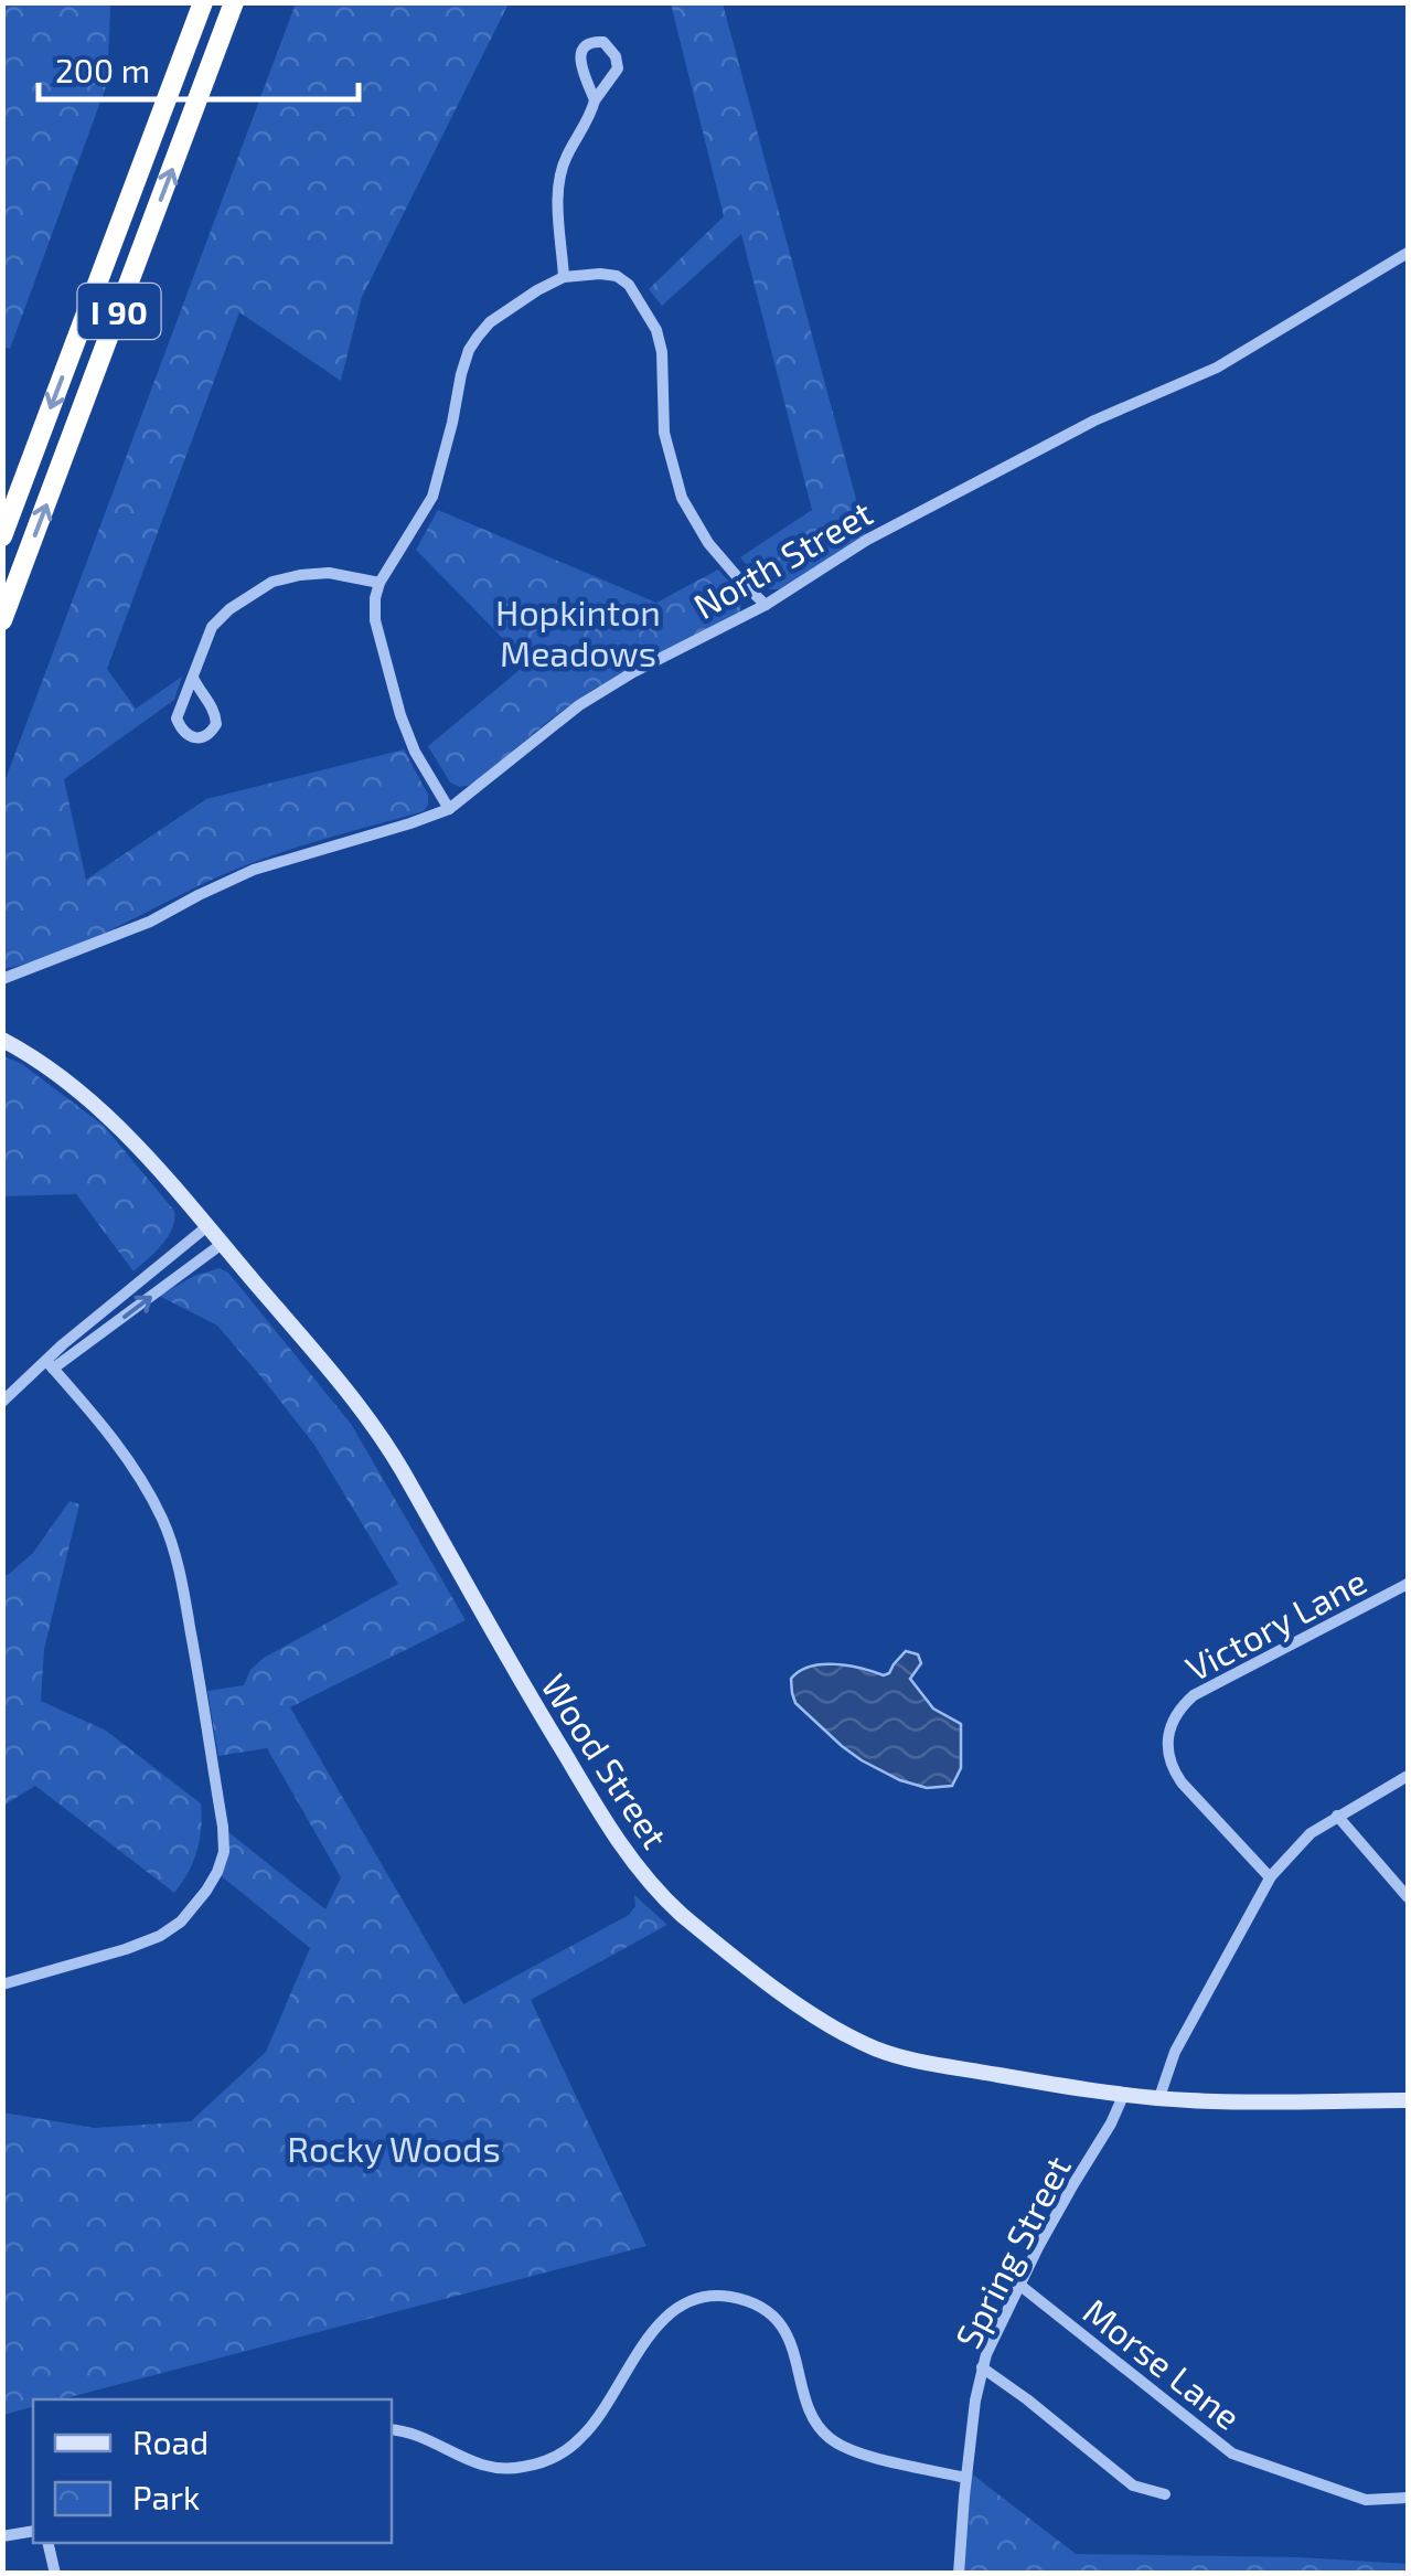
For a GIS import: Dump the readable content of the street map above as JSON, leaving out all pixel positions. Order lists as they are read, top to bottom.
{
  "streets": {
    "highway": ["I 90"],
    "main road": ["Wood Street"],
    "street": [
      "North Street",
      "Victory Lane",
      "Spring Street",
      "Morse Lane"
    ]
  },
  "crossings": [
    ["Wood Street", "Spring Street"],
    ["Spring Street", "Morse Lane"]
  ],
  "parks": ["Hopkinton Meadows", "Rocky Woods"],
  "legend": ["Road", "Park"],
  "scale_bar": "200 m"
}
